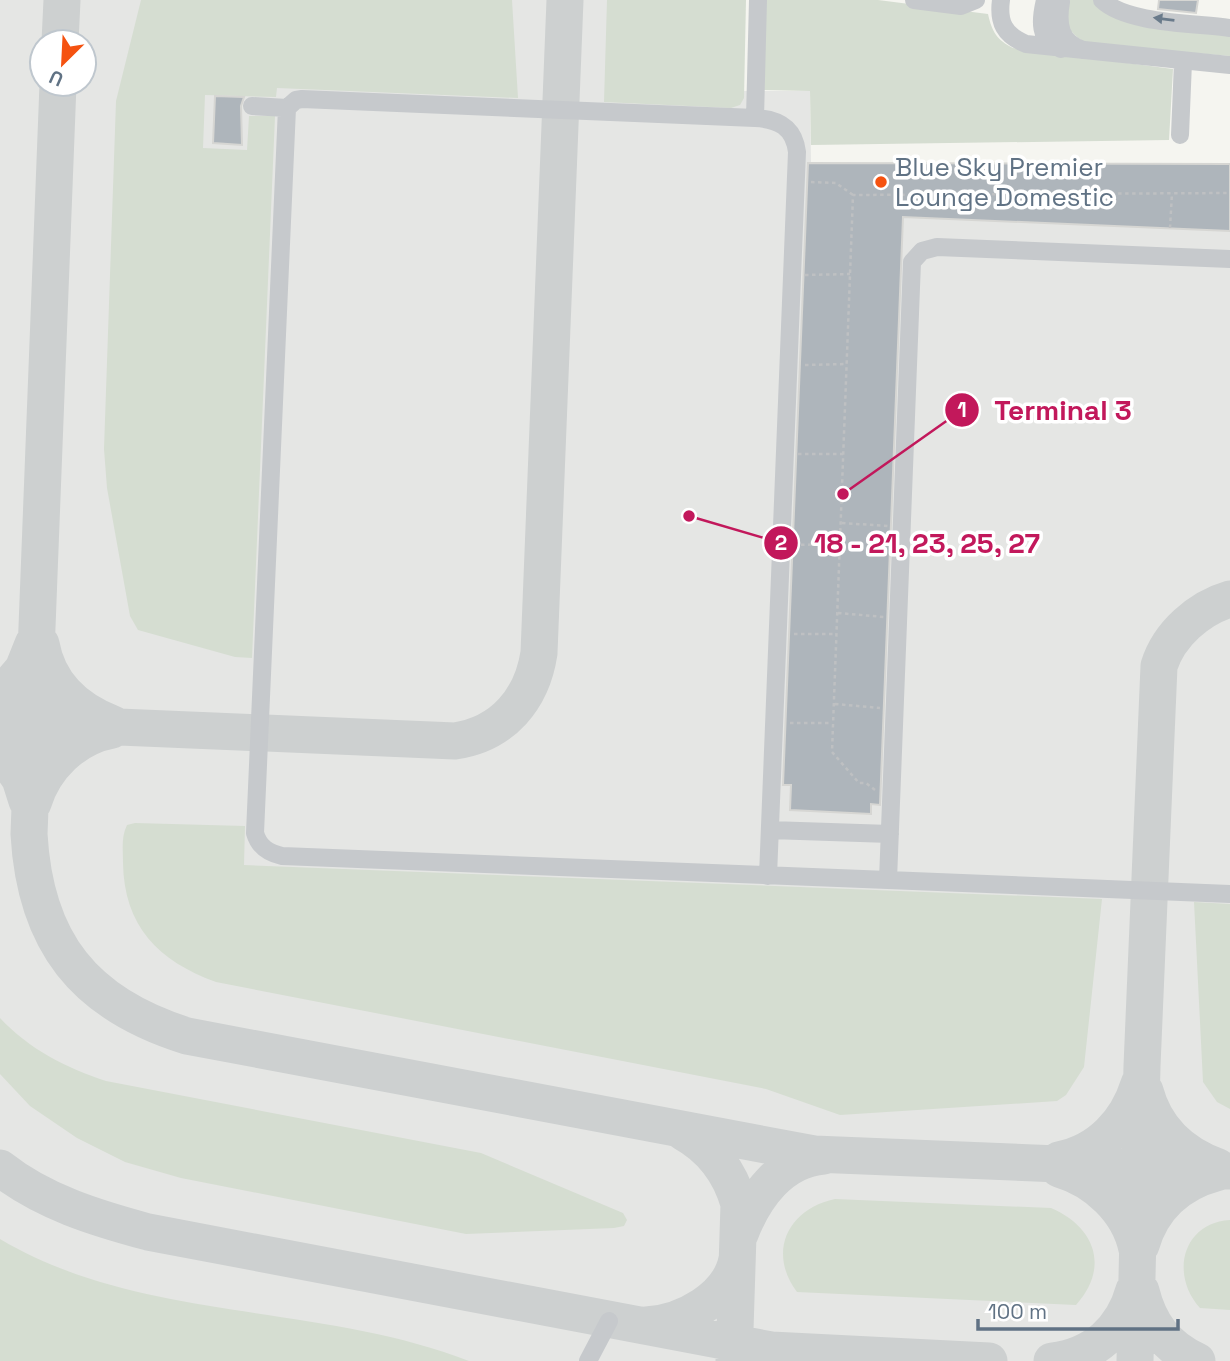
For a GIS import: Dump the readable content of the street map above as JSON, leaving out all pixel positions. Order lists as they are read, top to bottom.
{
  "places": ["Blue Sky Premier Lounge Domestic", "Terminal 3", "18 - 21, 23, 25, 27"],
  "scale_bar": "100 m",
  "north": "bottom left"
}
